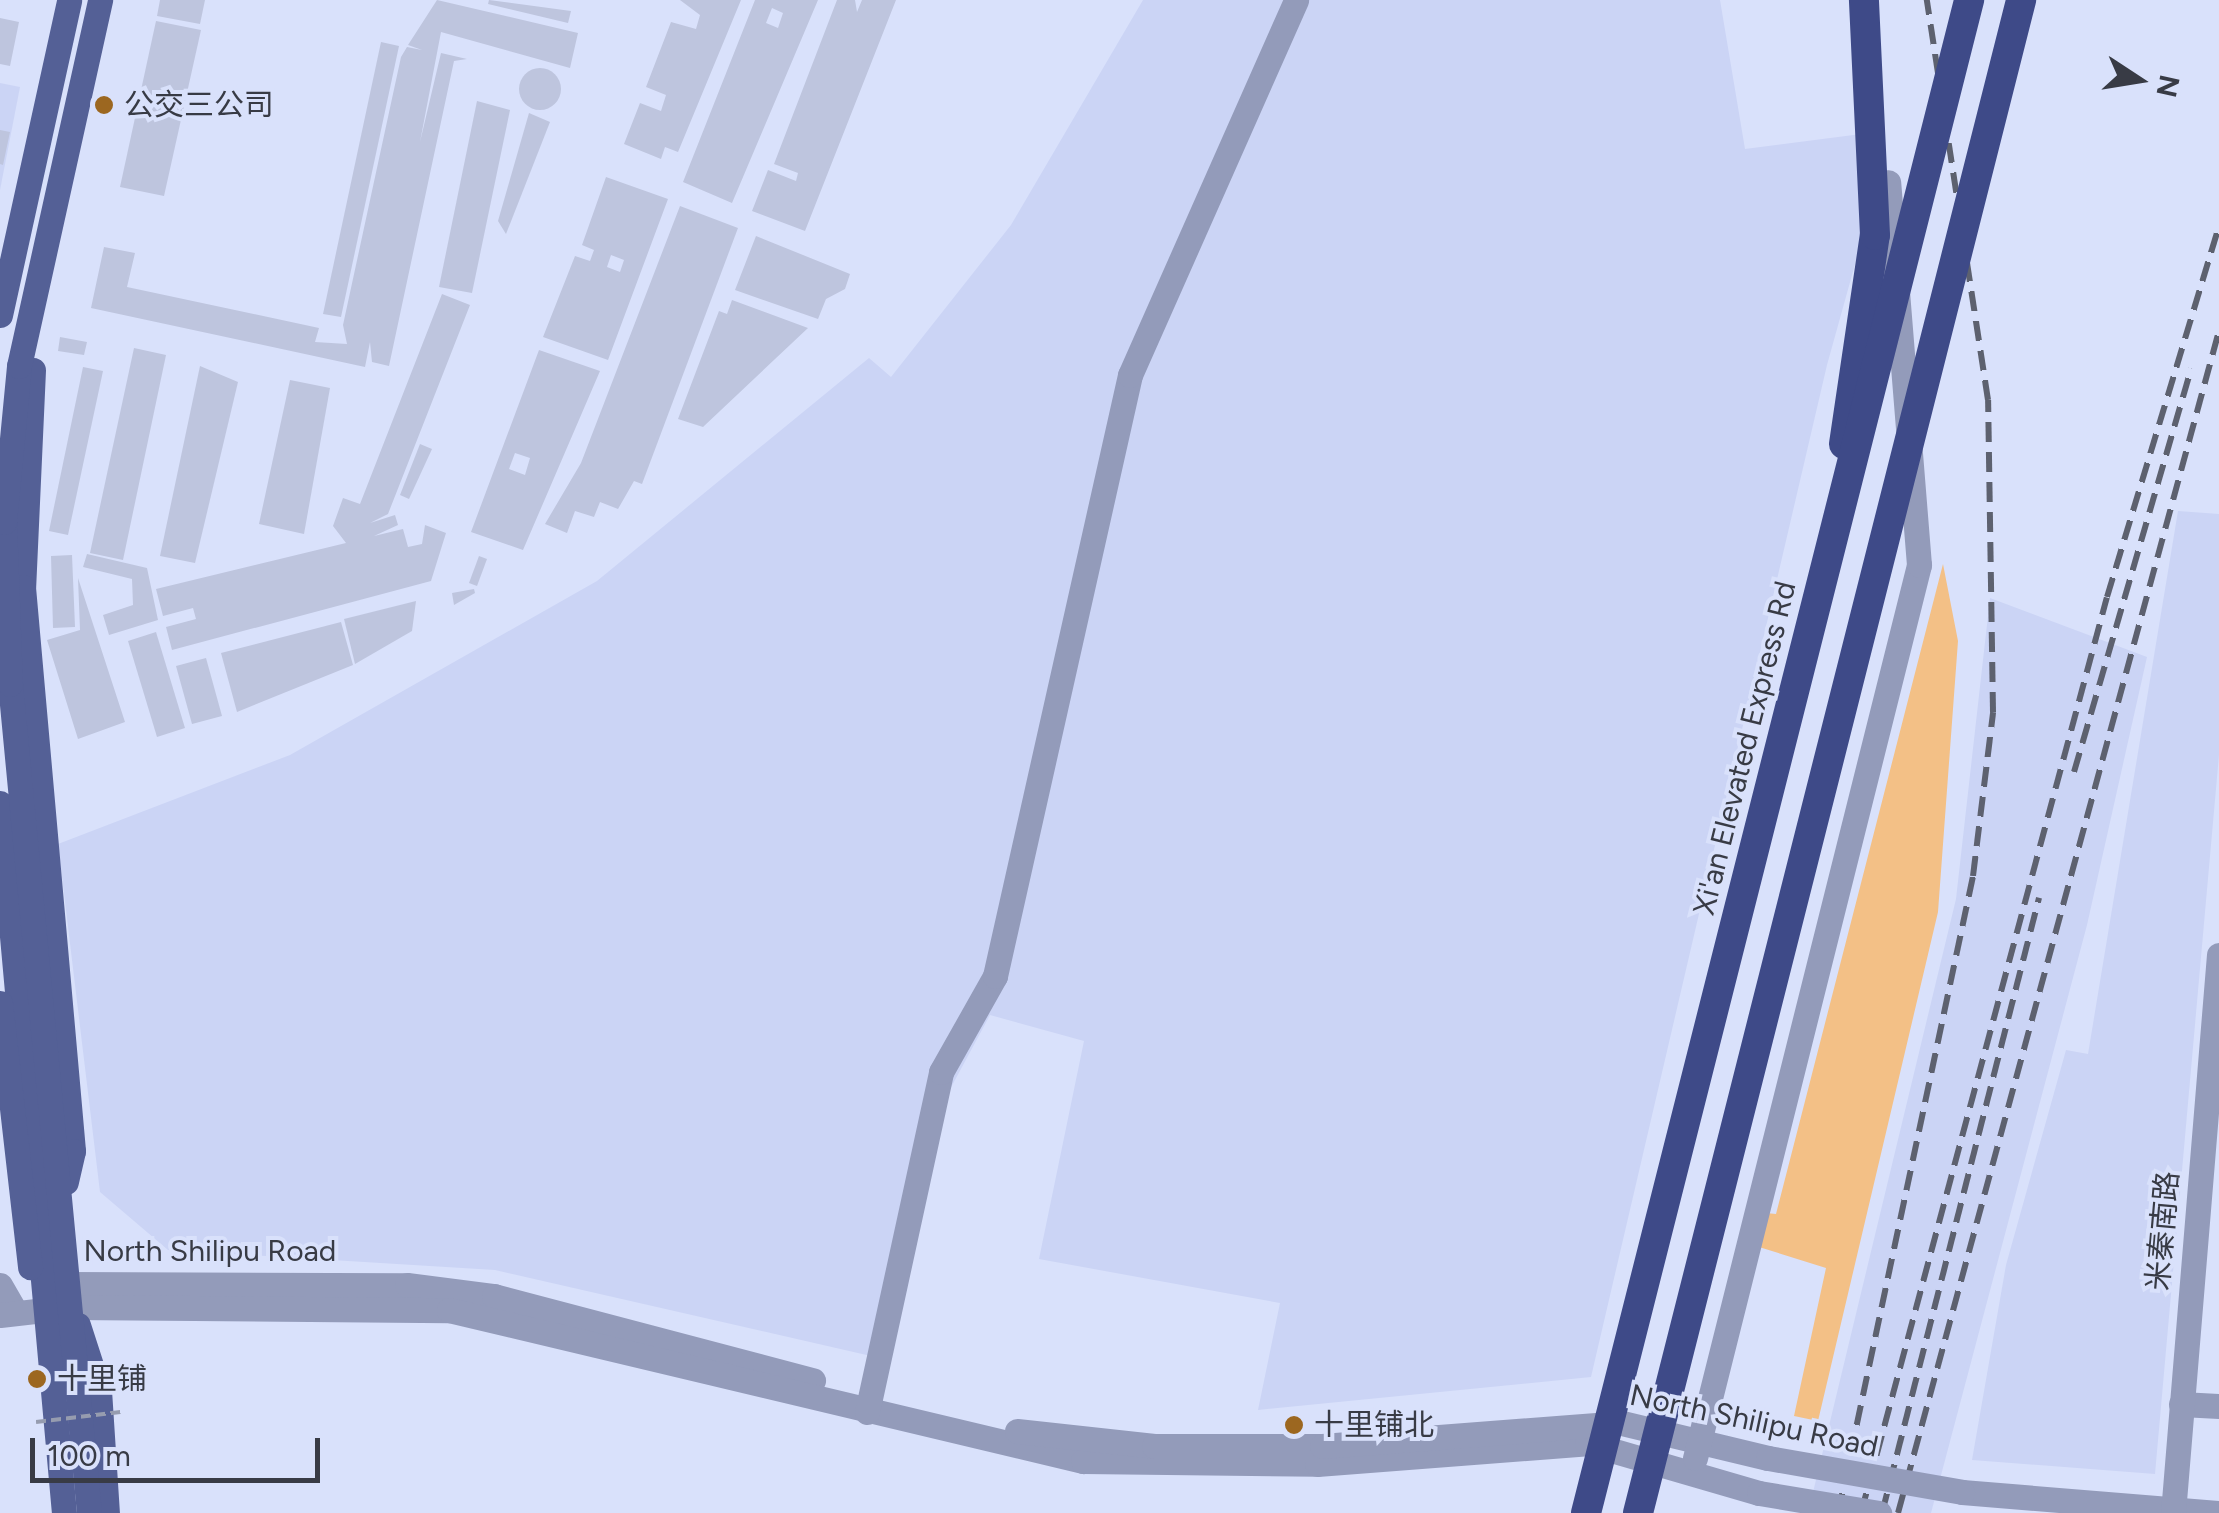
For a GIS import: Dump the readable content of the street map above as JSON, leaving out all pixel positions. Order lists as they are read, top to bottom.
{
  "streets": {
    "highway": ["Xi'an Elevated Express Rd"],
    "street": ["米秦南路", "North Shilipu Road"]
  },
  "crossings": [
    ["米秦南路", "North Shilipu Road"]
  ],
  "places": ["公交三公司", "十里铺", "十里铺北"],
  "scale_bar": "100 m",
  "north": "right"
}
